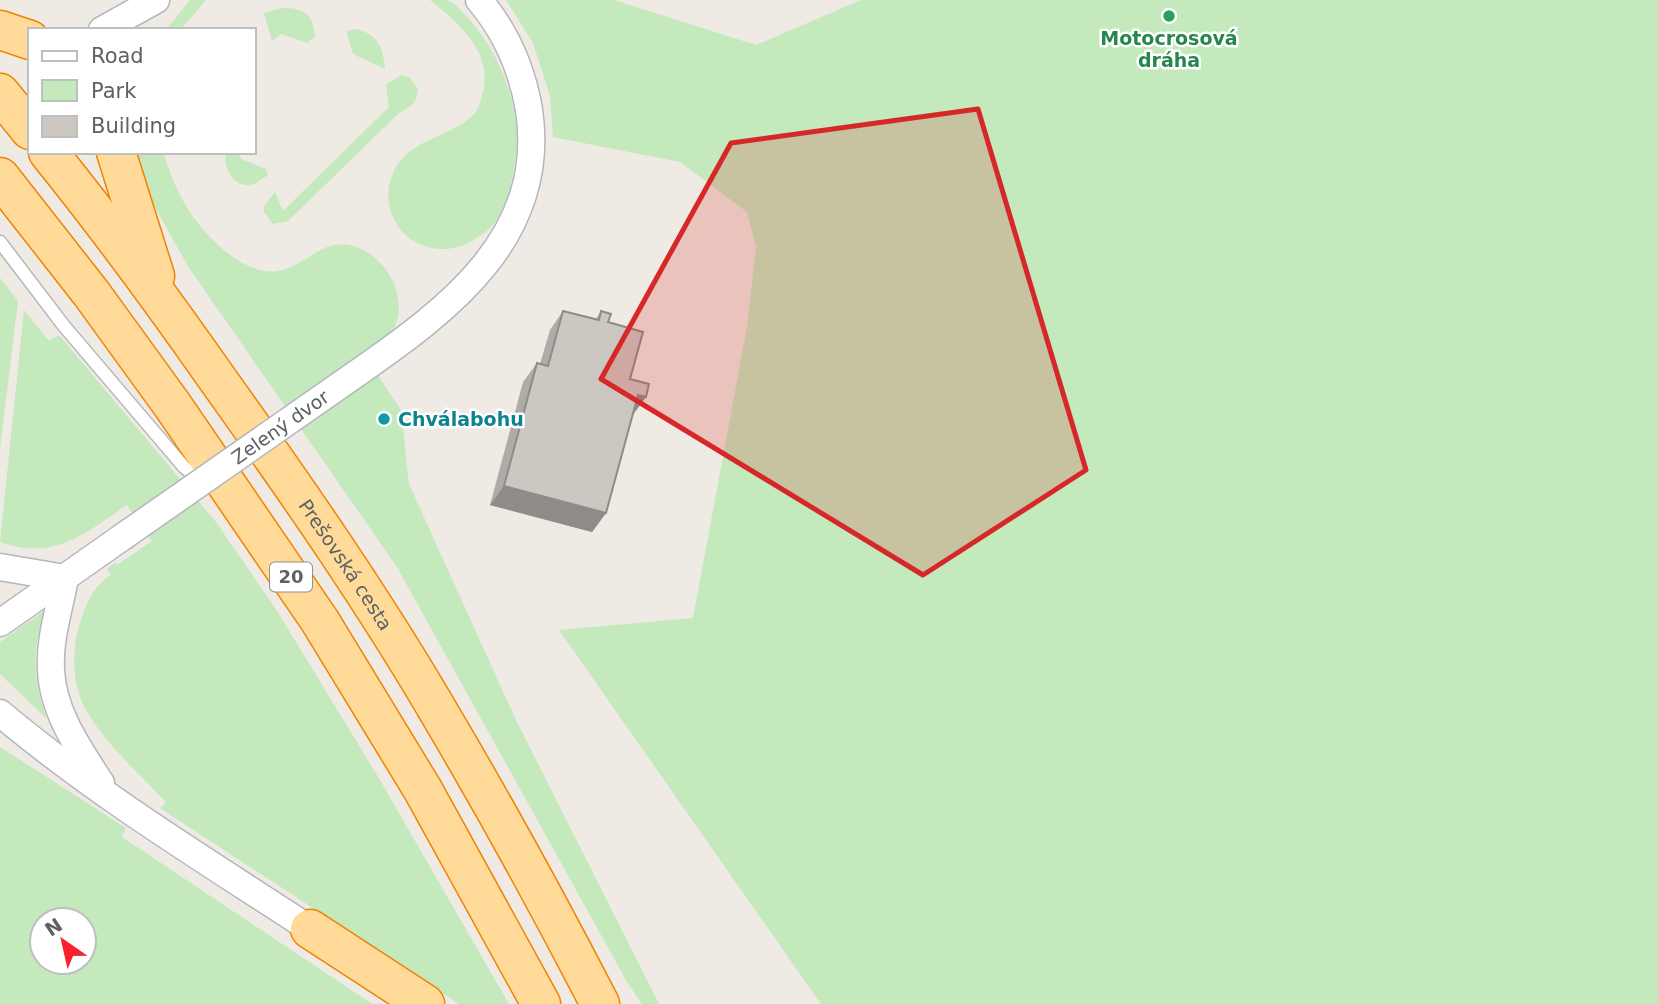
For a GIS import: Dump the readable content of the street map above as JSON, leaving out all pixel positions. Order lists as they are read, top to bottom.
{
  "streets": {
    "highway": ["Prešovská cesta", "20"],
    "street": ["Zelený dvor"]
  },
  "places": ["Motocrosová dráha", "Chválabohu"],
  "legend": ["Road", "Park", "Building"],
  "north": "top left"
}
